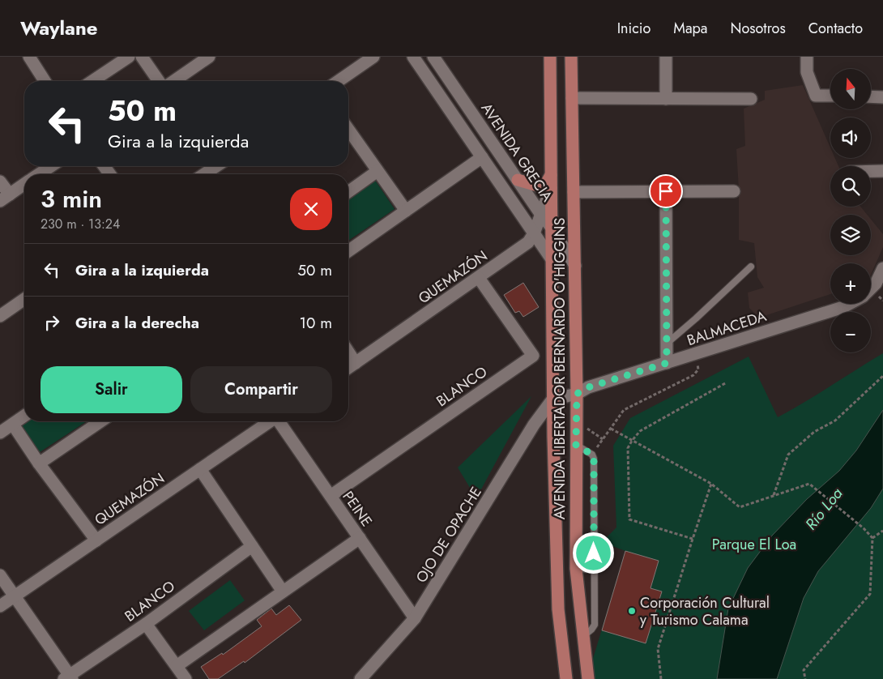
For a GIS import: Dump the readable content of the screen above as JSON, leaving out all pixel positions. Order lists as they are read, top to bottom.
{
  "streets": {
    "main road": ["AVENIDA LIBERTADOR BERNARDO O'HIGGINS"],
    "street": [
      "AVENIDA GRECIA",
      "QUEMAZÓN",
      "BALMACEDA",
      "BLANCO",
      "PEINE",
      "OJO DE OPACHE"
    ]
  },
  "crossings": [
    ["AVENIDA GRECIA", "QUEMAZÓN"],
    ["AVENIDA GRECIA", "AVENIDA LIBERTADOR BERNARDO O'HIGGINS"],
    ["QUEMAZÓN", "AVENIDA LIBERTADOR BERNARDO O'HIGGINS"],
    ["QUEMAZÓN", "BLANCO"],
    ["BALMACEDA", "AVENIDA LIBERTADOR BERNARDO O'HIGGINS"],
    ["BALMACEDA", "OJO DE OPACHE"],
    ["AVENIDA LIBERTADOR BERNARDO O'HIGGINS", "OJO DE OPACHE"],
    ["BLANCO", "PEINE"],
    ["PEINE", "OJO DE OPACHE"]
  ],
  "water": ["Río Loa"],
  "parks": ["Parque El Loa"],
  "places": ["Corporación Cultural y Turismo Calama"],
  "north": "top",
  "page": {
    "header": "Waylane",
    "nav": [
      "Inicio",
      "Mapa",
      "Nosotros",
      "Contacto"
    ],
    "map_buttons": ["+", "−"],
    "turn": ["50 m", "Gira a la izquierda"],
    "heading": ["3 min", "230 m · 13:24"],
    "list": [
      {
        "name": "Gira a la izquierda",
        "value": "50 m"
      },
      {
        "name": "Gira a la derecha",
        "value": "10 m"
      }
    ],
    "buttons": ["Salir", "Compartir"]
  }
}
